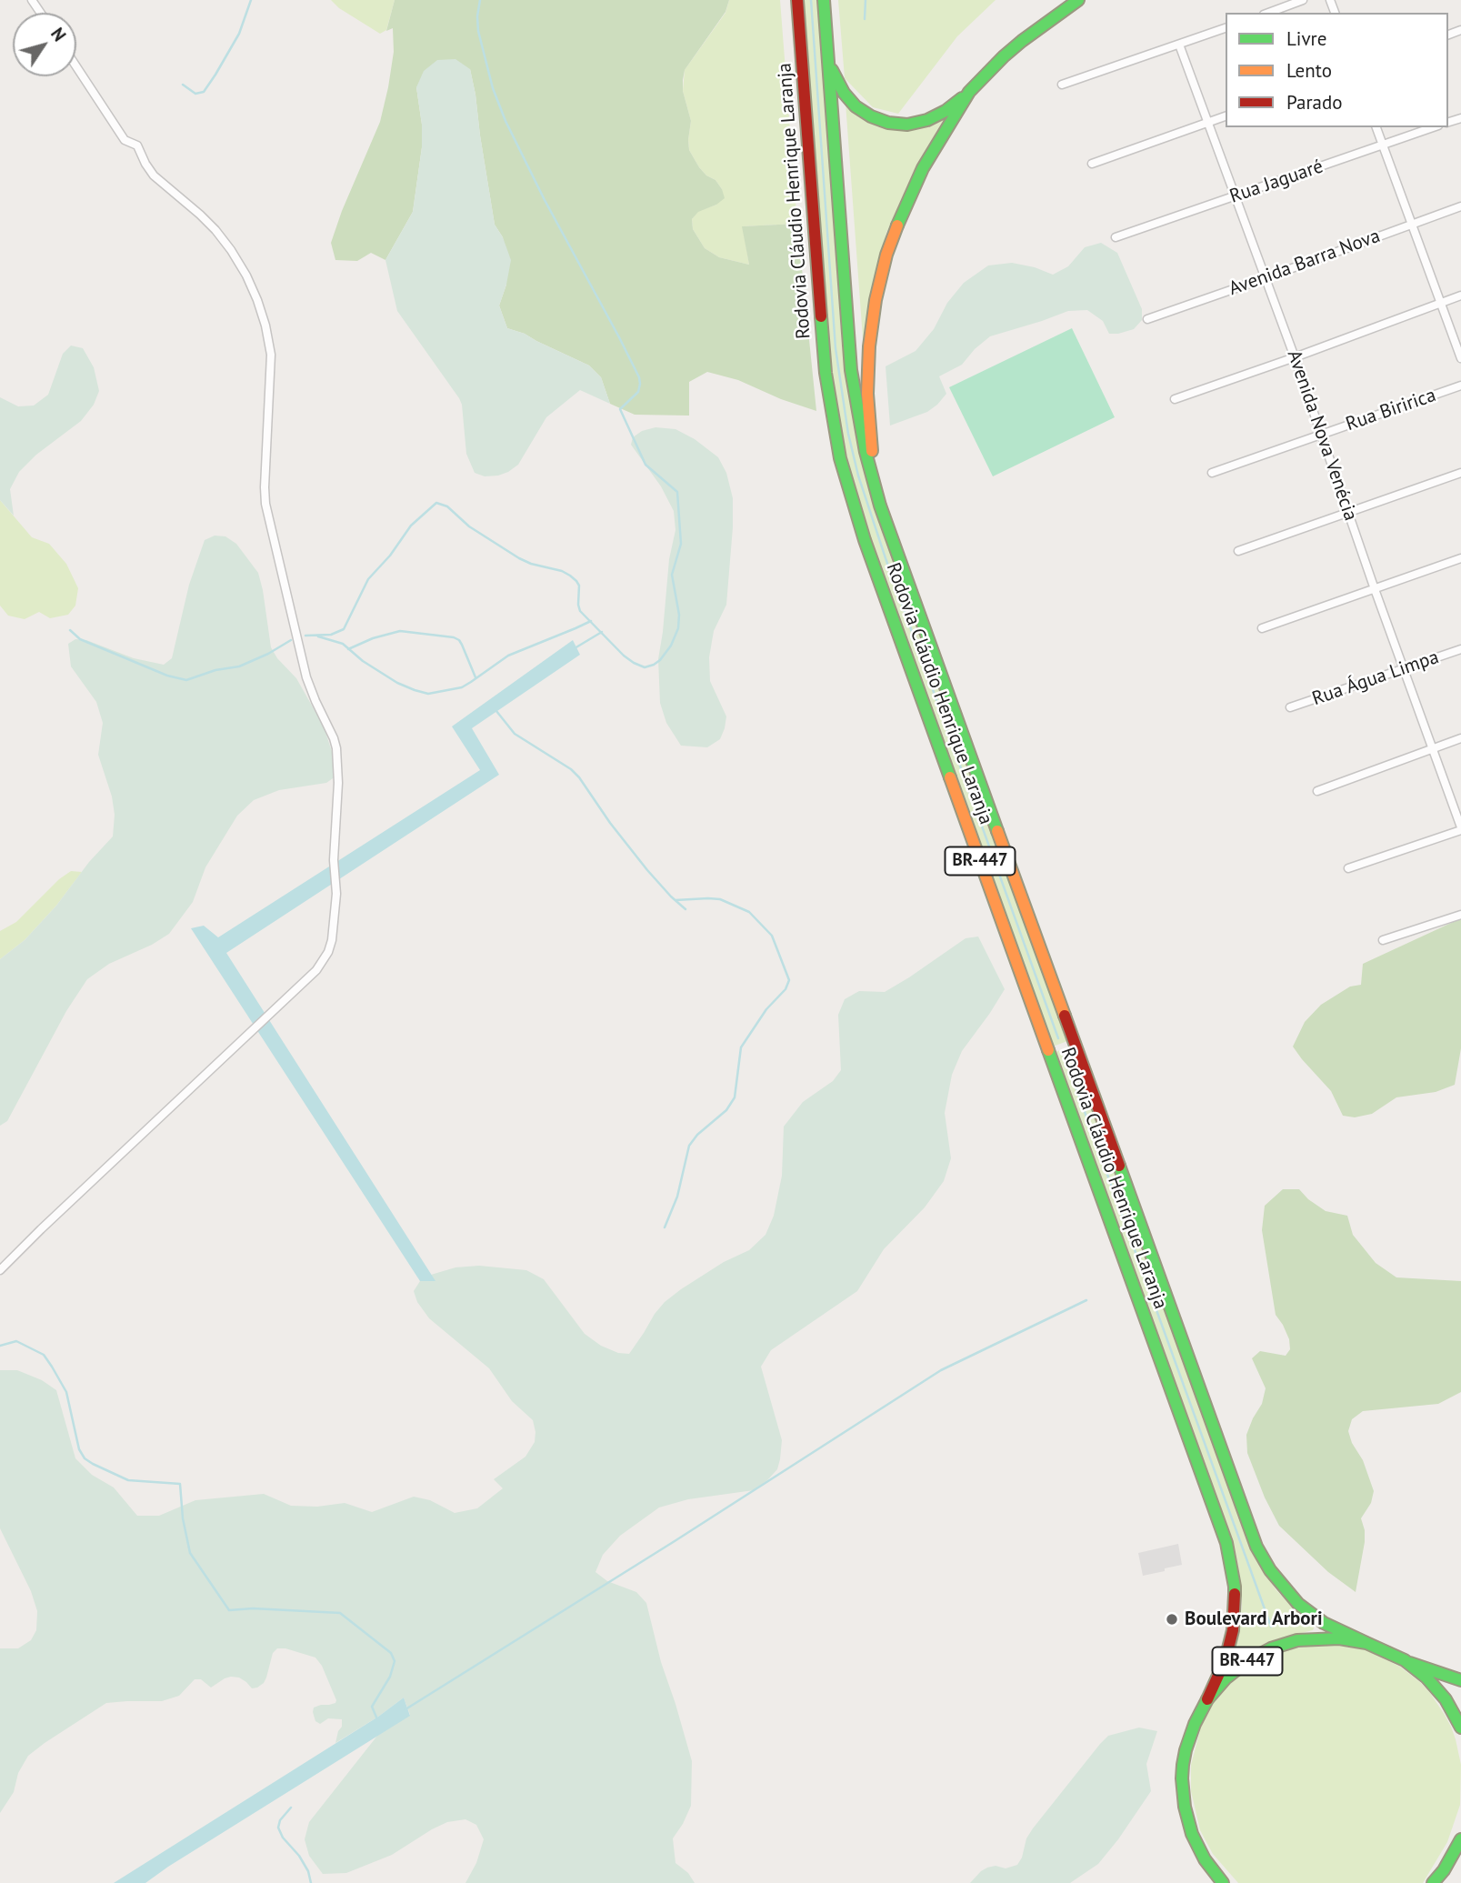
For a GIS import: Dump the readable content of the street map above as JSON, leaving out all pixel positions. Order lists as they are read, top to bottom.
{
  "streets": {
    "main road": ["Rodovia Cláudio Henrique Laranja", "BR-447"],
    "street": [
      "Rua Jaguaré",
      "Avenida Barra Nova",
      "Rua Biririca",
      "Avenida Nova Venécia",
      "Rua Água Limpa"
    ]
  },
  "crossings": [
    ["Rua Jaguaré", "Avenida Nova Venécia"],
    ["Rodovia Cláudio Henrique Laranja", "BR-447"],
    ["Avenida Barra Nova", "Avenida Nova Venécia"],
    ["Rua Biririca", "Avenida Nova Venécia"],
    ["Avenida Nova Venécia", "Rua Água Limpa"]
  ],
  "places": ["Boulevard Arbori"],
  "legend": ["Livre", "Lento", "Parado"],
  "north": "top right"
}
